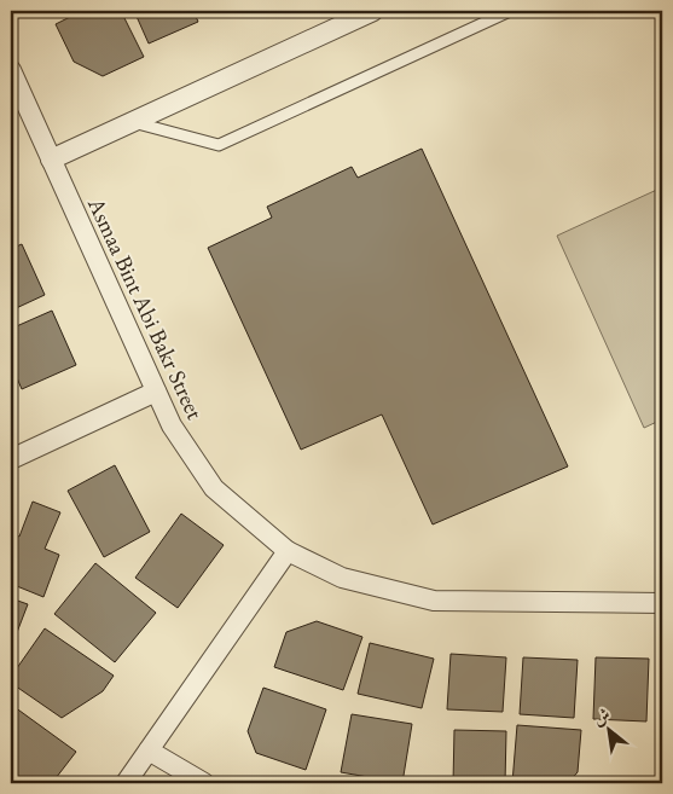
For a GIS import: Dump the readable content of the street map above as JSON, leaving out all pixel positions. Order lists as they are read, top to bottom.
{
  "streets": {
    "street": ["Asmaa Bint Abi Bakr Street"]
  },
  "north": "top left"
}
